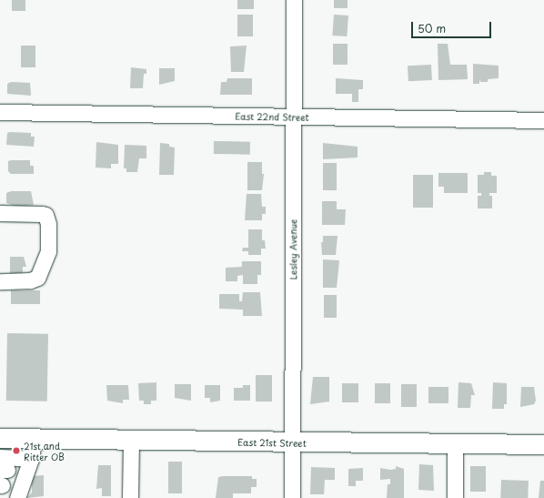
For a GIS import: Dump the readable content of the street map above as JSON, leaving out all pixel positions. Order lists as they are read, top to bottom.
{
  "streets": {
    "main road": ["East 21st Street"],
    "street": ["East 22nd Street", "Lesley Avenue"]
  },
  "crossings": [
    ["East 22nd Street", "Lesley Avenue"],
    ["Lesley Avenue", "East 21st Street"]
  ],
  "places": ["21st and Ritter OB"],
  "scale_bar": "50 m"
}
